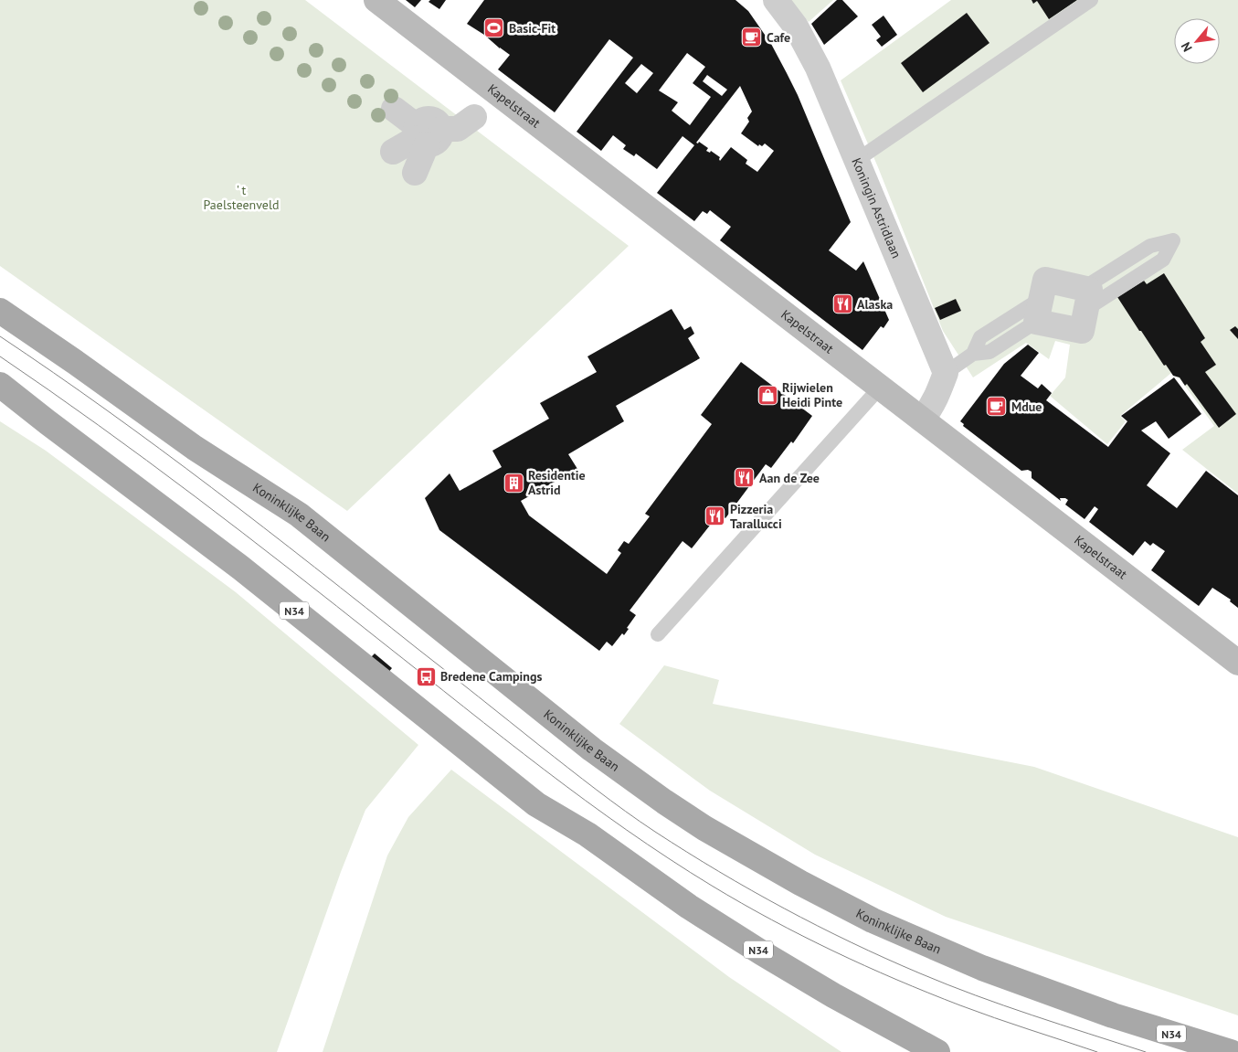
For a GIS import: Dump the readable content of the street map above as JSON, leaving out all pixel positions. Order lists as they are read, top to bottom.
{
  "streets": {
    "main road": ["Koninklijke Baan", "N34"],
    "street": ["Kapelstraat", "Koningin Astridlaan"]
  },
  "parks": ["' t Paelsteenveld"],
  "places": {
    "sports": ["Basic-Fit"],
    "cafe": ["Cafe", "Mdue"],
    "restaurant": ["Alaska", "Aan de Zee", "Pizzeria Tarallucci"],
    "shop": ["Rijwielen Heidi Pinte"],
    "building": ["Residentie Astrid"],
    "bus stop": ["Bredene Campings"]
  },
  "north": "bottom left"
}
